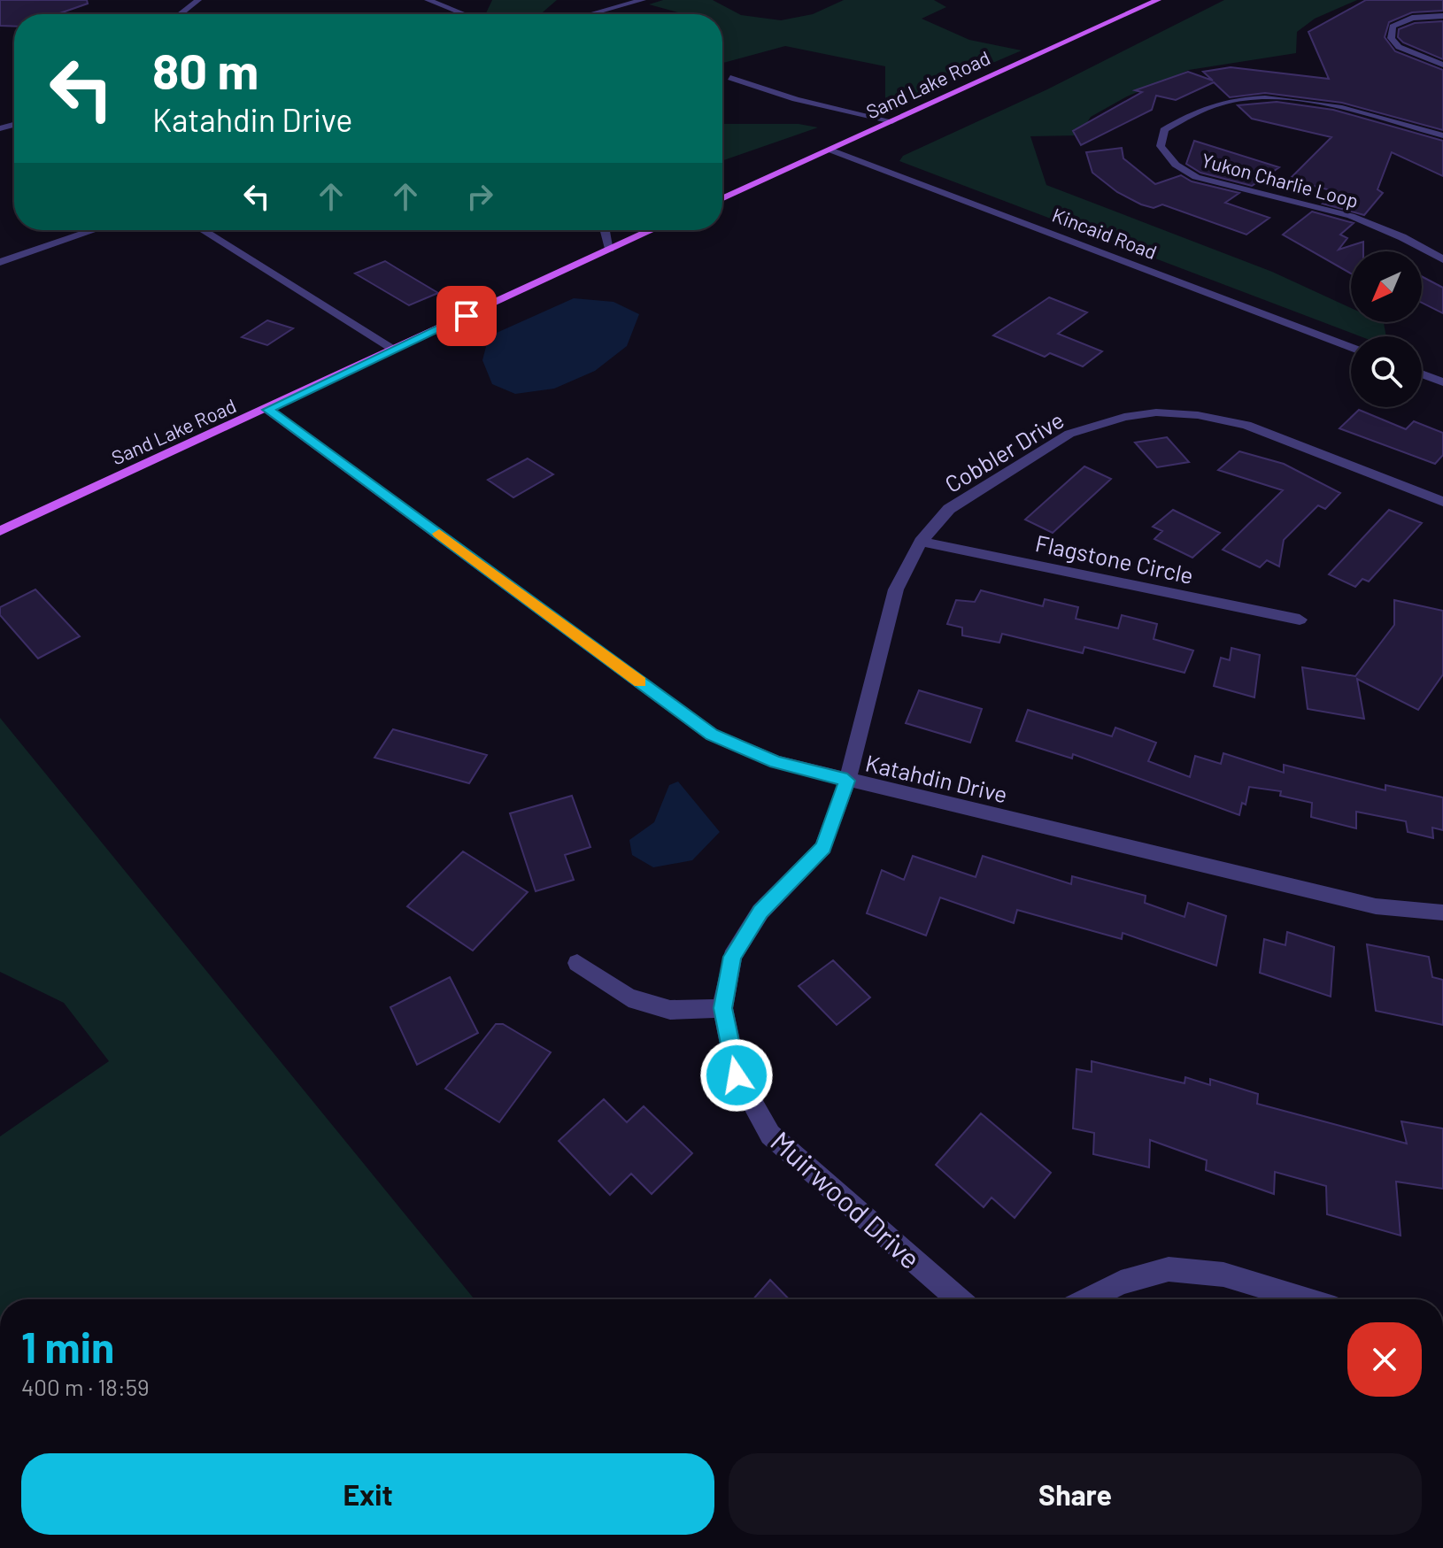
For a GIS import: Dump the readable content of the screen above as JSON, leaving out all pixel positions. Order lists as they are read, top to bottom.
{
  "streets": {
    "main road": ["Sand Lake Road"],
    "street": [
      "Yukon Charlie Loop",
      "Kincaid Road",
      "Cobbler Drive",
      "Flagstone Circle",
      "Katahdin Drive",
      "Muirwood Drive"
    ]
  },
  "crossings": [
    ["Sand Lake Road", "Kincaid Road"],
    ["Sand Lake Road", "Katahdin Drive"],
    ["Cobbler Drive", "Flagstone Circle"],
    ["Cobbler Drive", "Katahdin Drive"],
    ["Cobbler Drive", "Muirwood Drive"],
    ["Katahdin Drive", "Muirwood Drive"]
  ],
  "north": "bottom left",
  "page": {
    "turn": ["80 m", "Katahdin Drive"],
    "heading": ["1 min", "400 m · 18:59"],
    "buttons": ["Exit", "Share"]
  }
}
